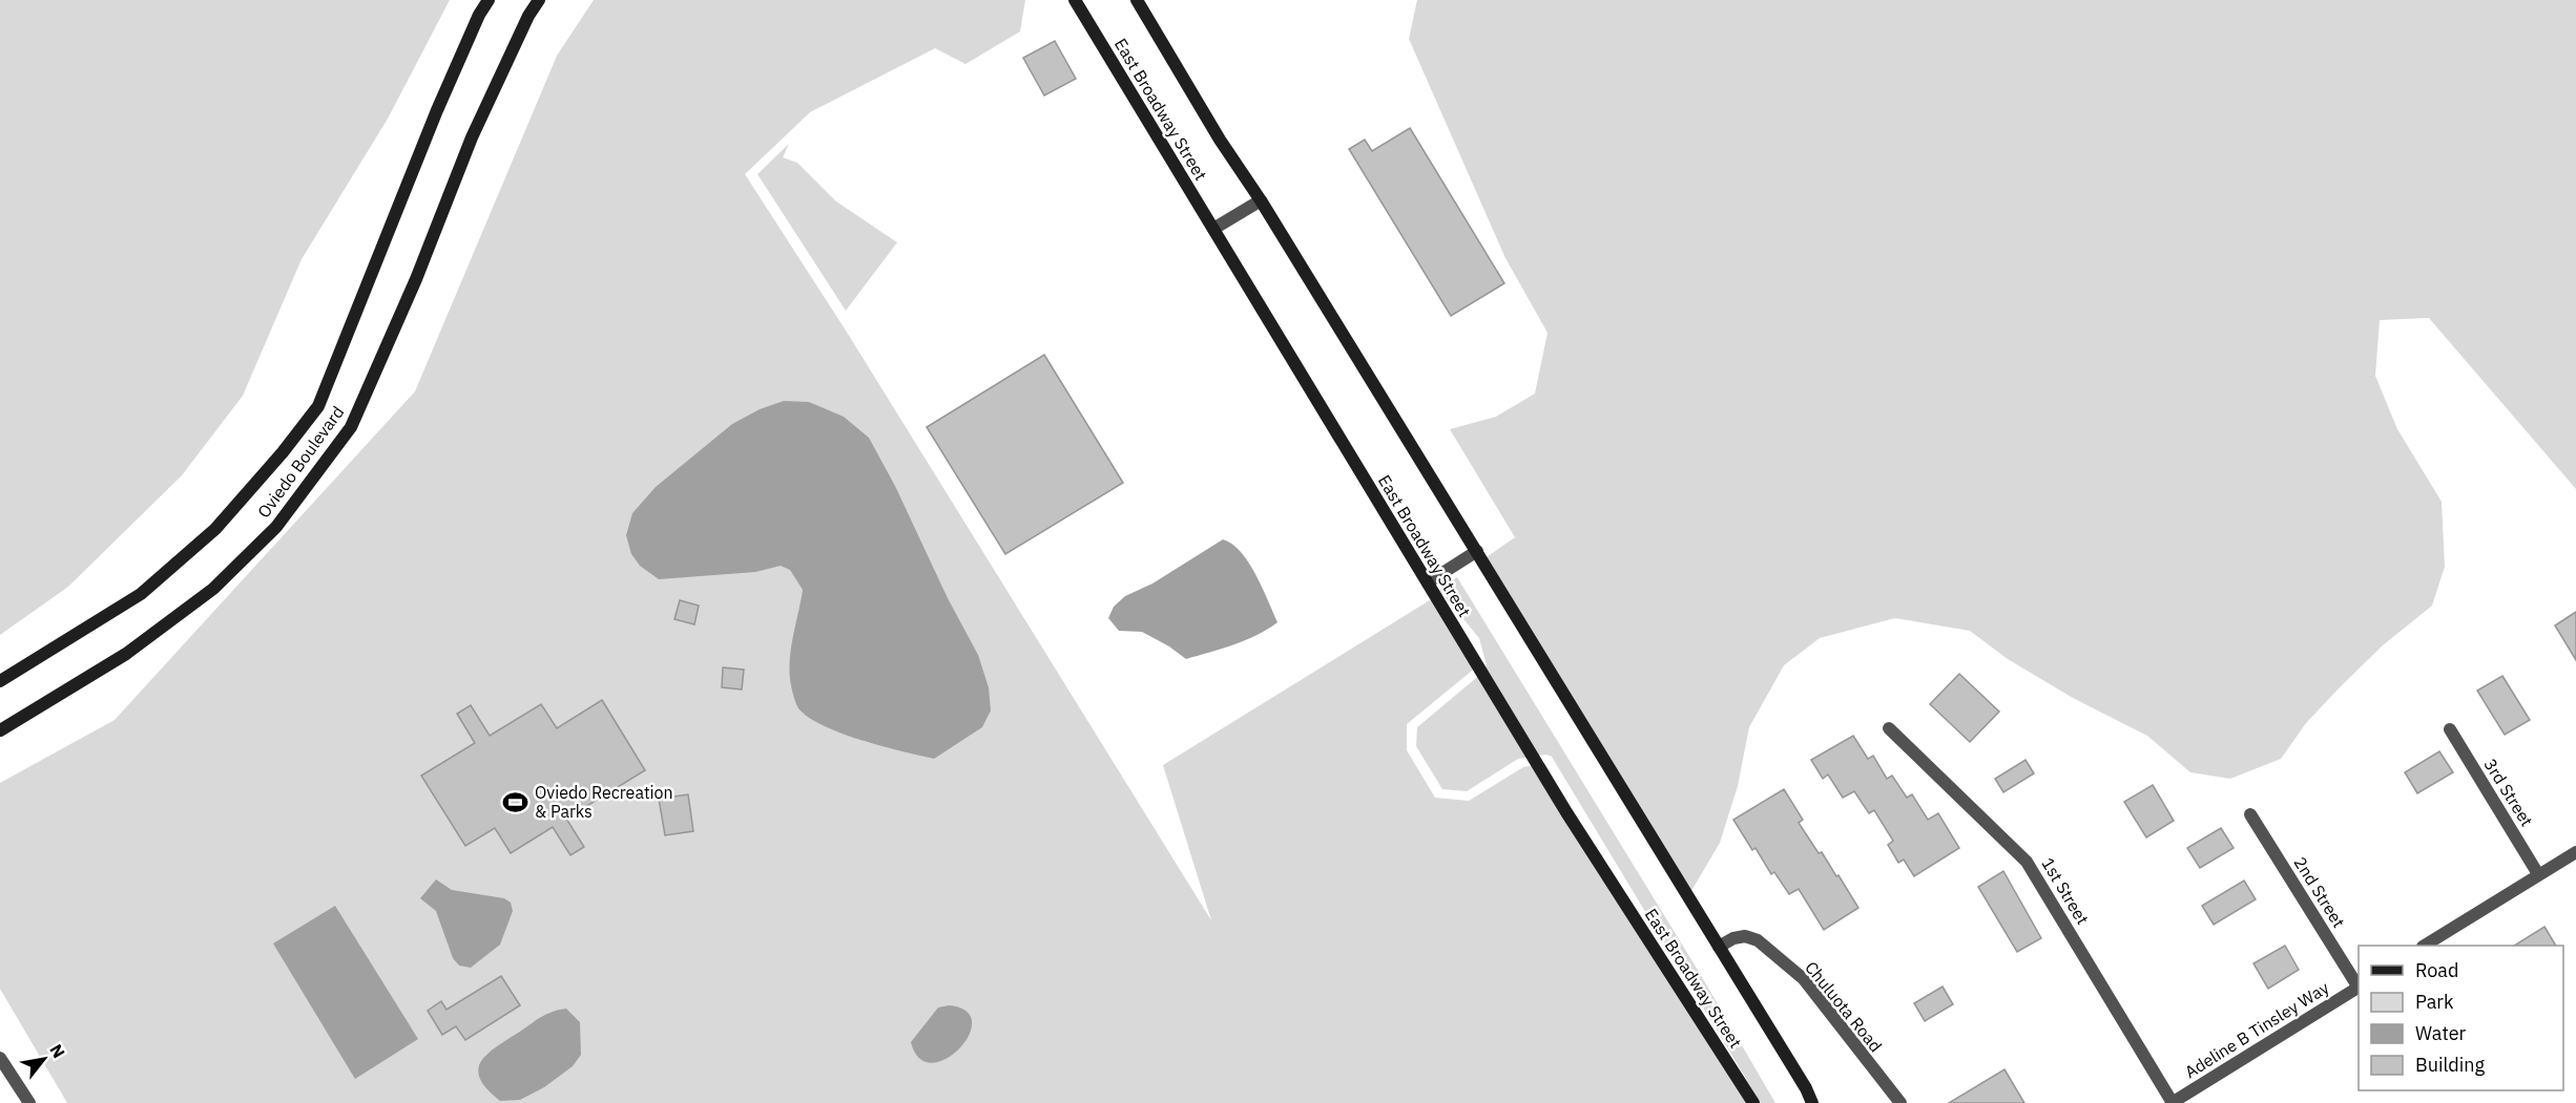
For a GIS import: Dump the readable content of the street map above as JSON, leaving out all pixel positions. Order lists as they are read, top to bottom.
{
  "streets": {
    "main road": ["East Broadway Street", "Oviedo Boulevard"],
    "street": [
      "3rd Street",
      "1st Street",
      "2nd Street",
      "Chuluota Road",
      "Adeline B Tinsley Way"
    ]
  },
  "crossings": [
    ["East Broadway Street", "Chuluota Road"],
    ["1st Street", "Adeline B Tinsley Way"]
  ],
  "places": {
    "sports": ["Oviedo Recreation & Parks"]
  },
  "legend": [
    "Road",
    "Park",
    "Water",
    "Building"
  ],
  "north": "top right"
}
